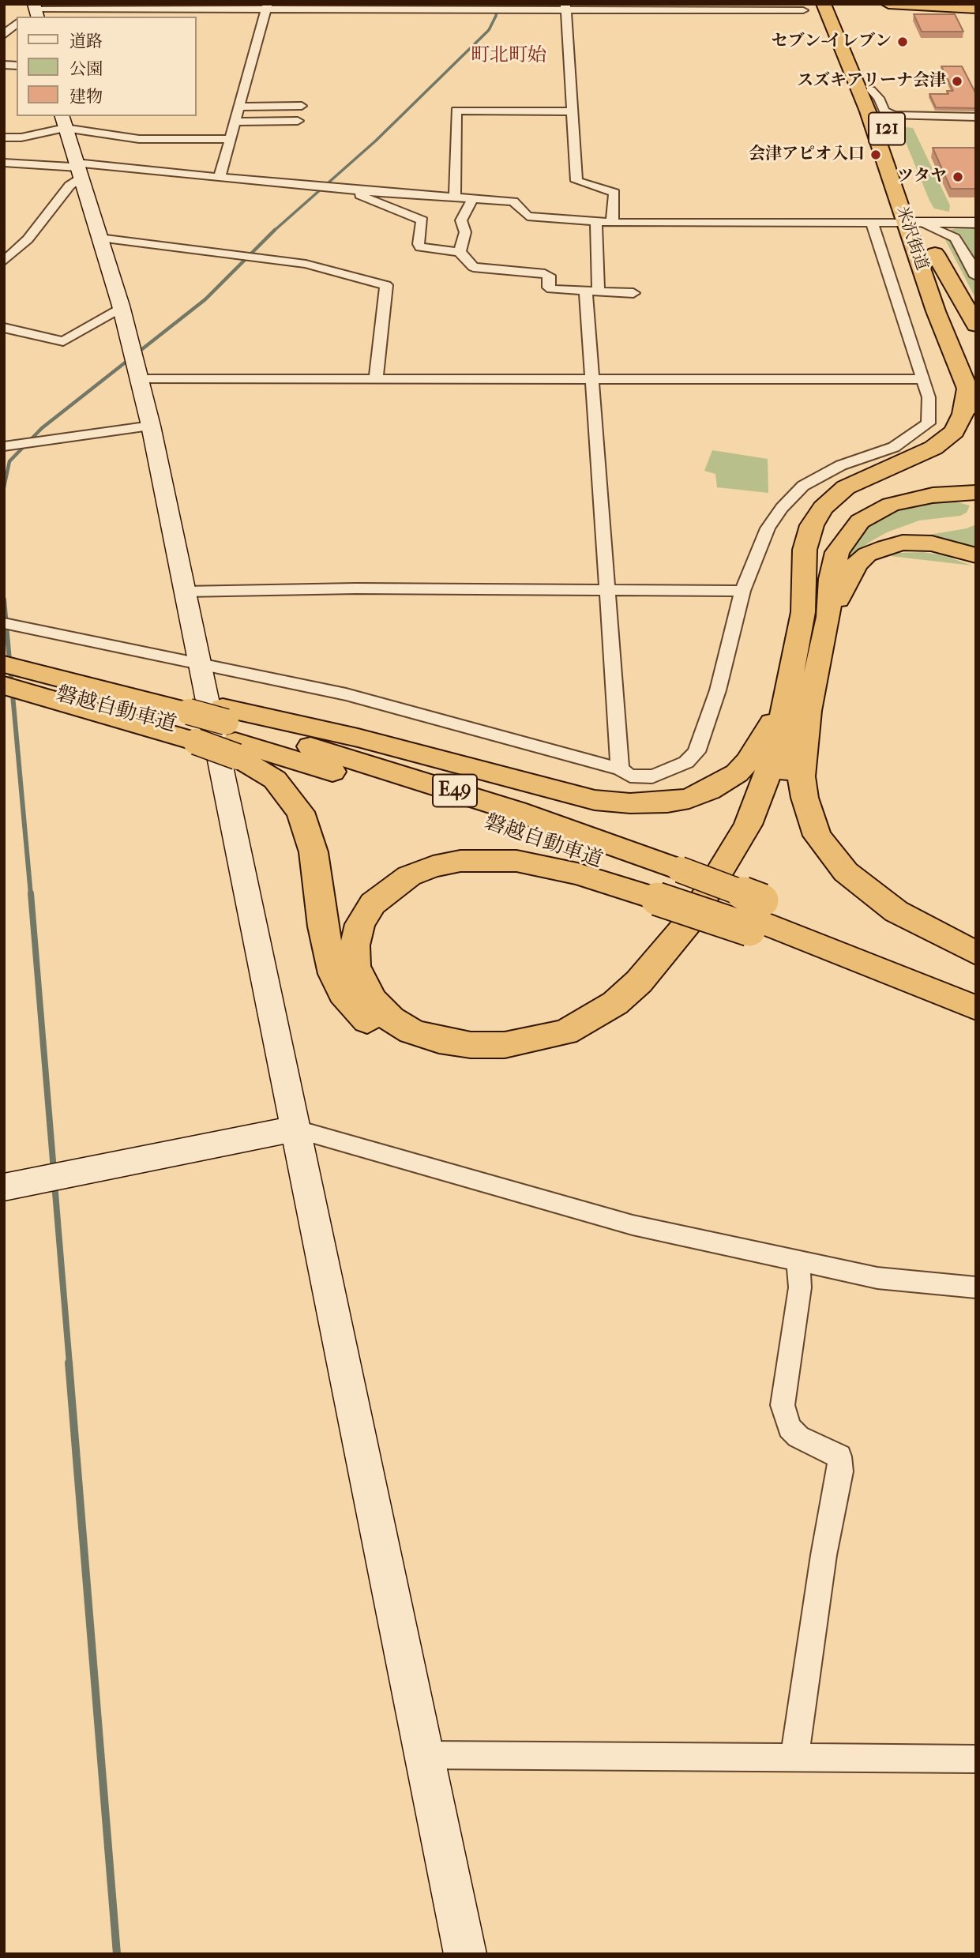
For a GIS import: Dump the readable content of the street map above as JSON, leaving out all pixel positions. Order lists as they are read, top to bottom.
{
  "streets": {
    "highway": [
      "121",
      "米沢街道",
      "磐越自動車道",
      "E49"
    ]
  },
  "districts": ["町北町始"],
  "places": [
    "セブン-イレブン",
    "スズキアリーナ会津",
    "会津アピオ入口",
    "ツタヤ"
  ],
  "legend": ["道路", "公園", "建物"]
}
